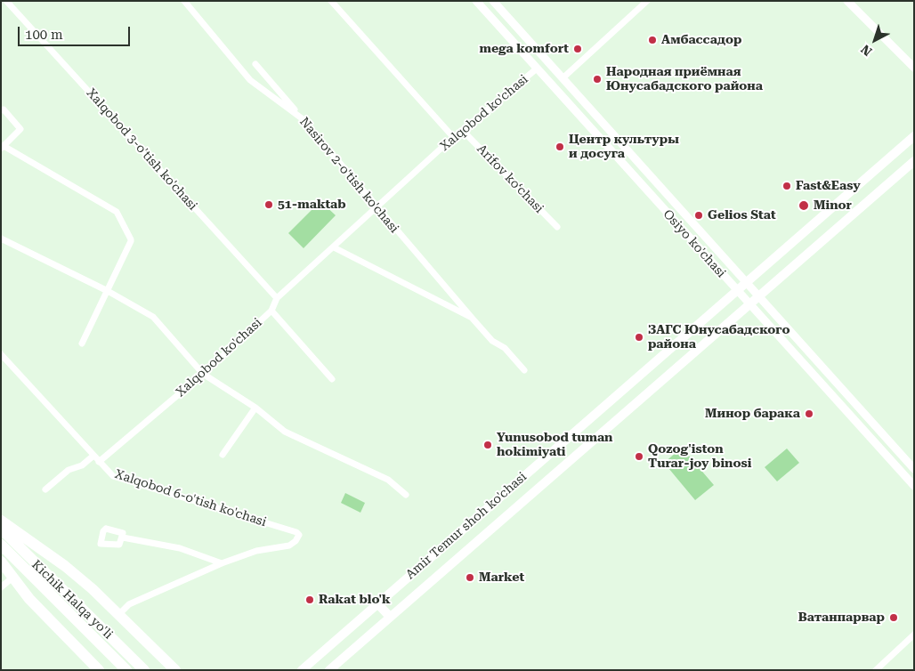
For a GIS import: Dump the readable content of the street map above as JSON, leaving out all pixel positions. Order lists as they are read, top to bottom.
{
  "streets": {
    "highway": ["Kichik Halqa yo'li"],
    "main road": ["Osiyo ko'chasi", "Amir Temur shoh ko'chasi"],
    "street": [
      "Xalqobod ko'chasi",
      "Xalqobod 3-o'tish ko'chasi",
      "Nasirov 2-o'tish ko'chasi",
      "Arifov ko‘chasi",
      "Xalqobod 6-o'tish ko'chasi"
    ]
  },
  "crossings": [
    ["Xalqobod ko'chasi", "Xalqobod 3-o'tish ko'chasi"],
    ["Xalqobod ko'chasi", "Nasirov 2-o'tish ko'chasi"],
    ["Xalqobod ko'chasi", "Arifov ko‘chasi"],
    ["Xalqobod ko'chasi", "Osiyo ko'chasi"],
    ["Xalqobod ko'chasi", "Xalqobod 6-o'tish ko'chasi"],
    ["Osiyo ko'chasi", "Amir Temur shoh ko'chasi"]
  ],
  "places": [
    "Амбассадор",
    "mega komfort",
    "Народная приёмная Юнусабадского района",
    "Центр культуры и досуга",
    "Fast&Easy",
    "51-maktab",
    "Minor",
    "Gelios Stat",
    "ЗАГС Юнусабадского района",
    "Минор барака",
    "Yunusobod tuman hokimiyati",
    "Qozog'iston Turar-joy binosi",
    "Market",
    "Rakat blo'k",
    "Ватанпарвар"
  ],
  "scale_bar": "100 m",
  "north": "bottom left"
}
